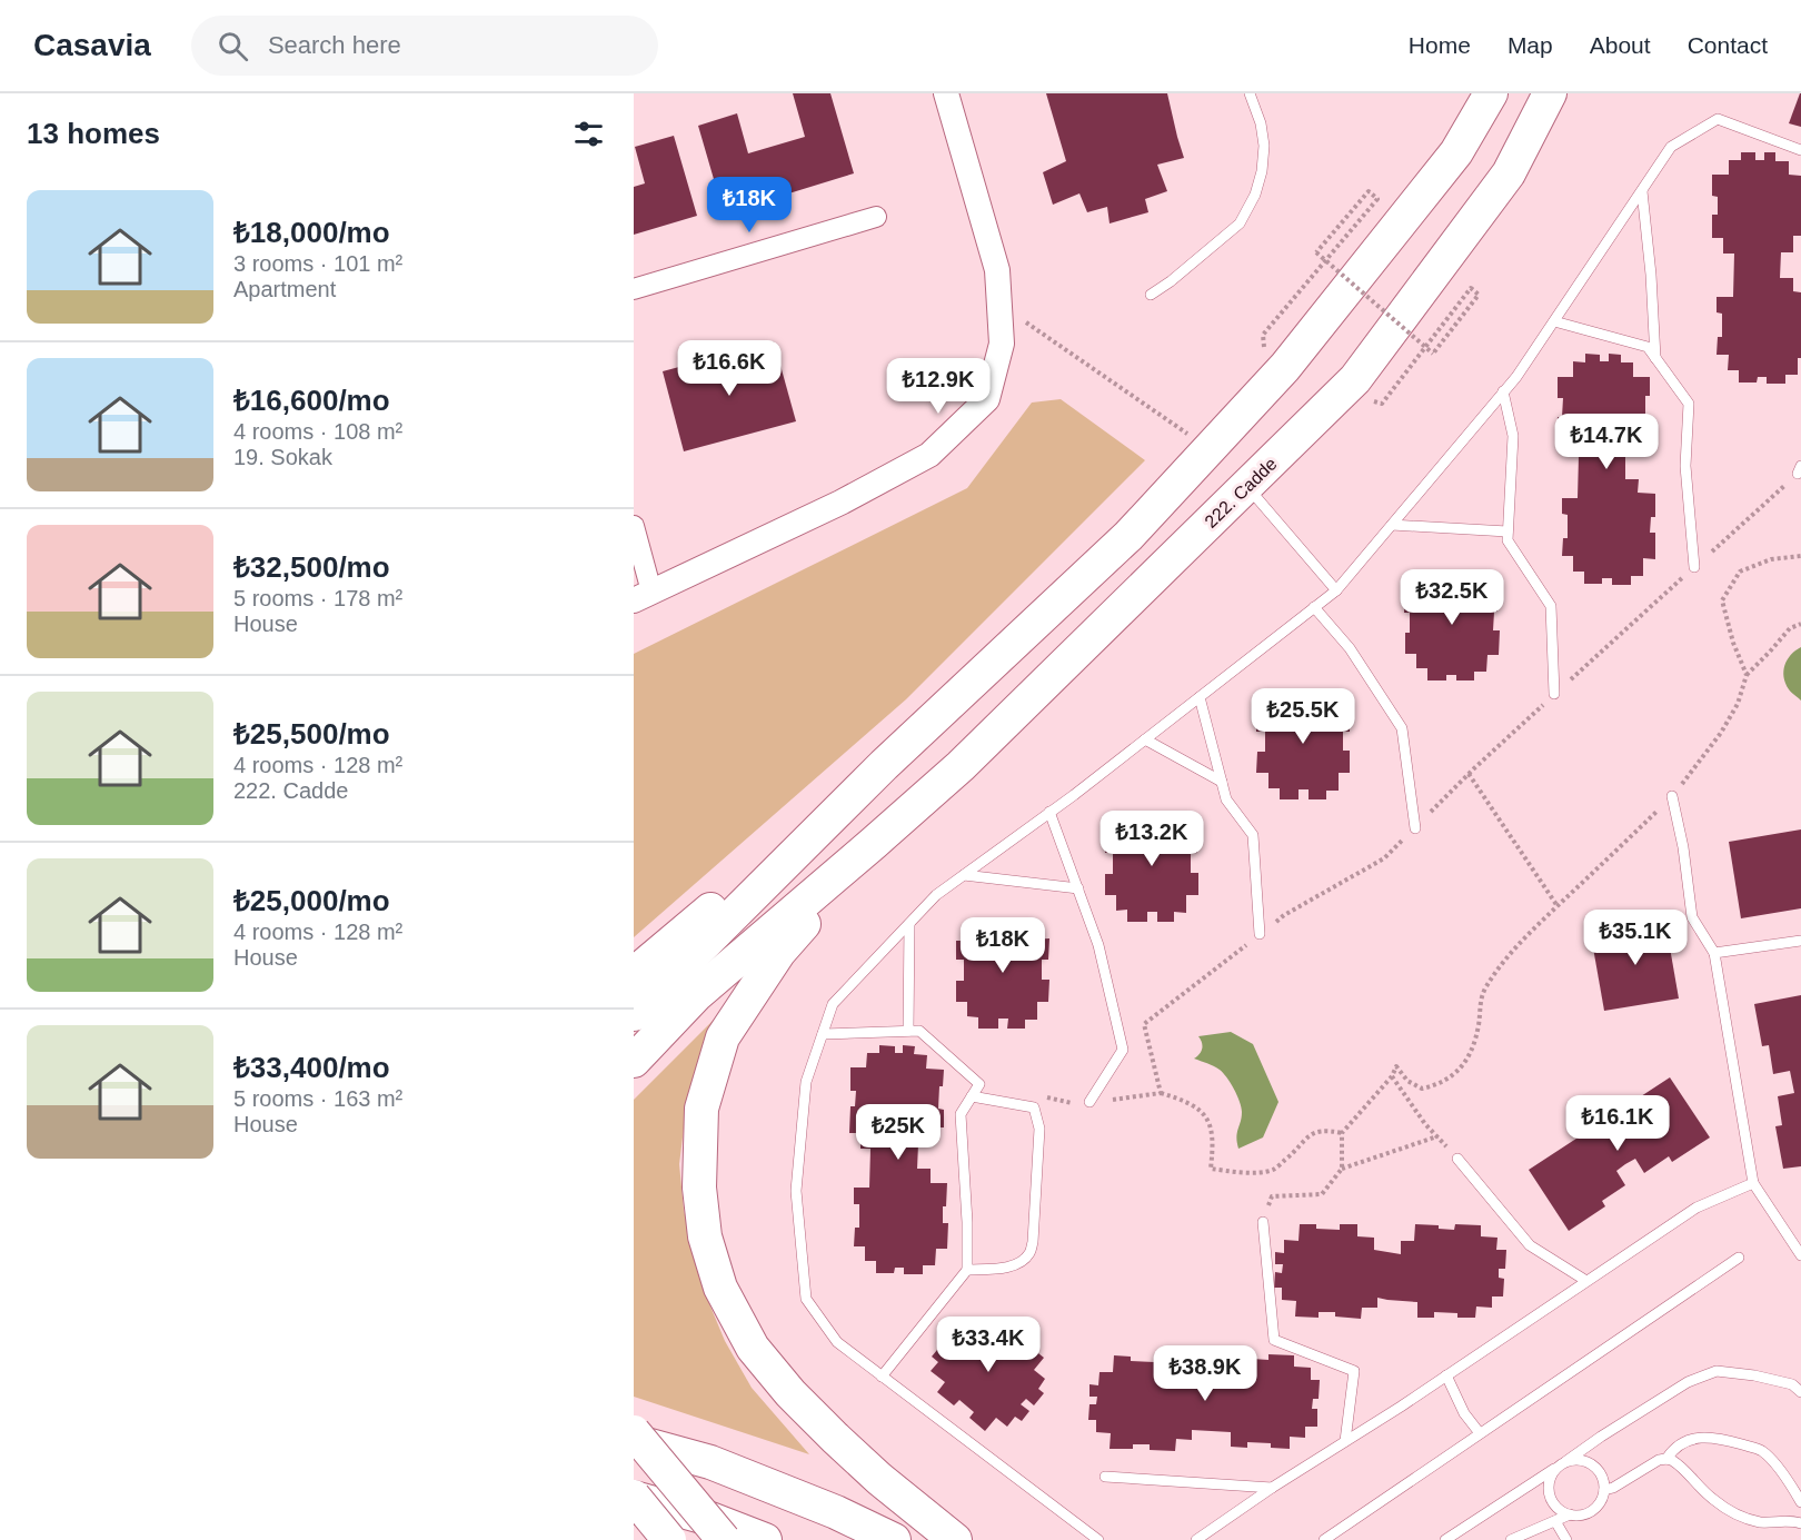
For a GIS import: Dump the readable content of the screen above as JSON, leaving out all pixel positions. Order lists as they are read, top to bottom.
{
  "streets": {
    "main road": ["222. Cadde"]
  },
  "page": {
    "header": "Casavia",
    "search": "Search here",
    "nav": [
      "Home",
      "Map",
      "About",
      "Contact"
    ],
    "heading": "13 homes",
    "list": [
      {
        "name": "₺18,000/mo",
        "note": "3 rooms · 101 m² · Apartment"
      },
      {
        "name": "₺16,600/mo",
        "note": "4 rooms · 108 m² · 19. Sokak"
      },
      {
        "name": "₺32,500/mo",
        "note": "5 rooms · 178 m² · House"
      },
      {
        "name": "₺25,500/mo",
        "note": "4 rooms · 128 m² · 222. Cadde"
      },
      {
        "name": "₺25,000/mo",
        "note": "4 rooms · 128 m² · House"
      },
      {
        "name": "₺33,400/mo",
        "note": "5 rooms · 163 m² · House"
      }
    ],
    "price": [
      "₺18K",
      "₺16.6K",
      "₺12.9K",
      "₺14.7K",
      "₺32.5K",
      "₺25.5K",
      "₺13.2K",
      "₺35.1K",
      "₺18K",
      "₺16.1K",
      "₺25K",
      "₺33.4K",
      "₺38.9K"
    ]
  }
}
